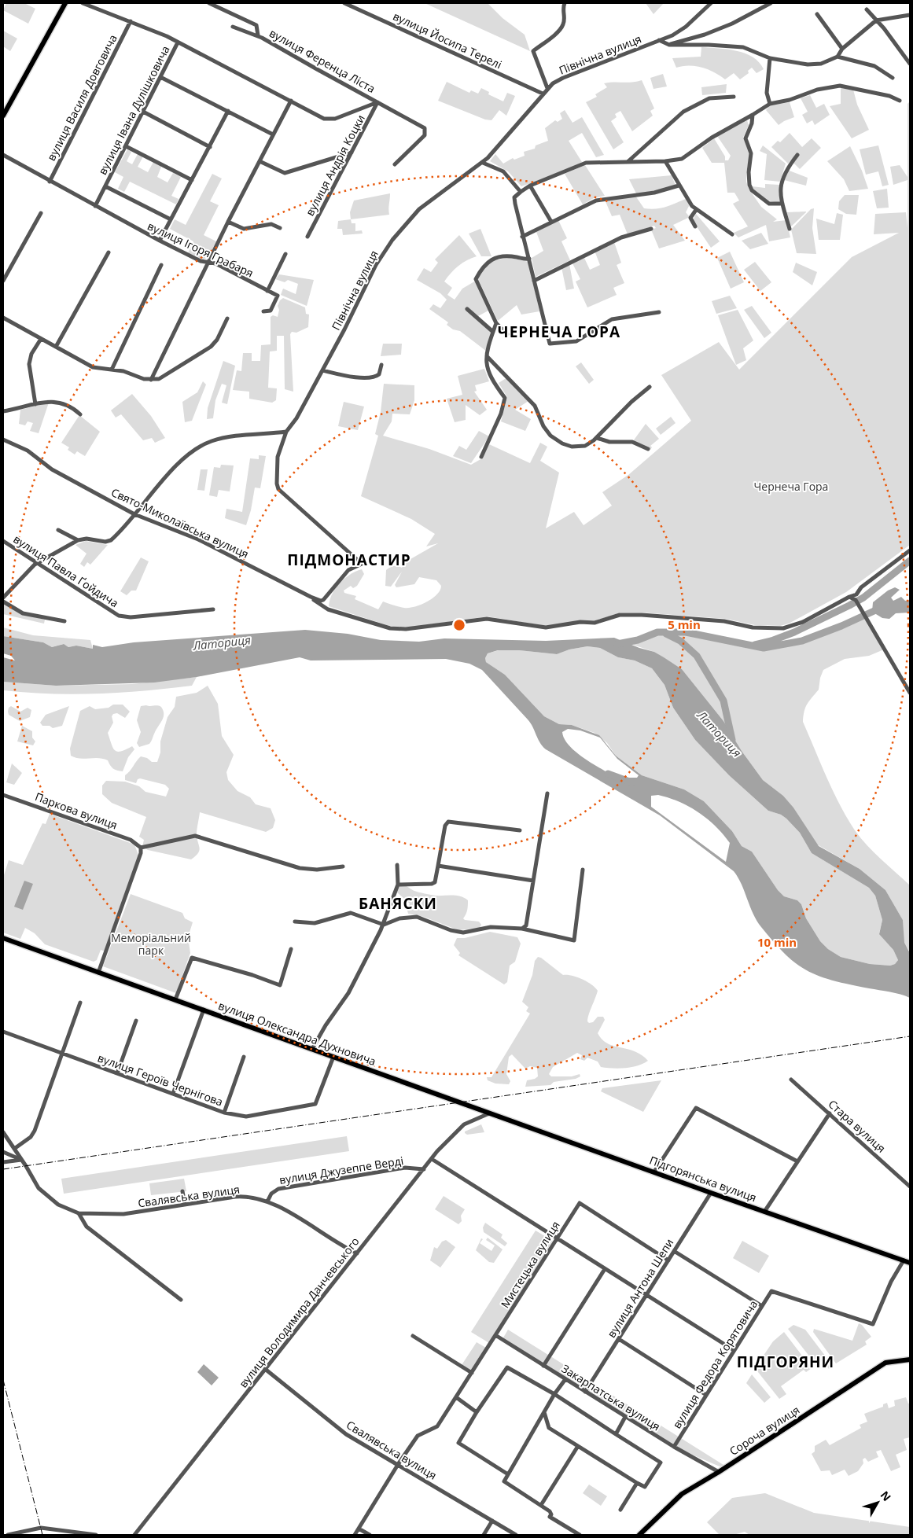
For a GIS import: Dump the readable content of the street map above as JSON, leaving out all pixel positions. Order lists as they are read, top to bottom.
{
  "streets": {
    "main road": ["вулиця Олександра Духновича", "Підгорянська вулиця", "Сороча вулиця"],
    "street": [
      "вулиця Йосипа Терелі",
      "Північна вулиця",
      "вулиця Ференца Ліста",
      "вулиця Василя Довговича",
      "вулиця Івана Дулішковича",
      "вулиця Андрія Коцки",
      "вулиця Ігоря Грабаря",
      "Свято-Миколаївська вулиця",
      "вулиця Павла Ґойдича",
      "Паркова вулиця",
      "вулиця Героїв Чернігова",
      "Стара вулиця",
      "вулиця Джузеппе Верді",
      "Свалявська вулиця",
      "Мистецька вулиця",
      "вулиця Антона Шепи",
      "вулиця Володимира Данчевського",
      "вулиця Федора Корятовича",
      "Закарпатська вулиця"
    ]
  },
  "crossings": [
    ["вулиця Йосипа Терелі", "Північна вулиця"],
    ["Північна вулиця", "Свято-Миколаївська вулиця"],
    ["вулиця Ференца Ліста", "вулиця Андрія Коцки"],
    ["вулиця Василя Довговича", "вулиця Ігоря Грабаря"],
    ["вулиця Івана Дулішковича", "вулиця Ігоря Грабаря"],
    ["вулиця Олександра Духновича", "вулиця Героїв Чернігова"],
    ["вулиця Олександра Духновича", "Підгорянська вулиця"],
    ["вулиця Олександра Духновича", "вулиця Володимира Данчевського"],
    ["вулиця Джузеппе Верді", "Свалявська вулиця"],
    ["вулиця Джузеппе Верді", "вулиця Володимира Данчевського"],
    ["Підгорянська вулиця", "вулиця Антона Шепи"],
    ["Підгорянська вулиця", "вулиця Володимира Данчевського"],
    ["Підгорянська вулиця", "вулиця Федора Корятовича"],
    ["Свалявська вулиця", "Мистецька вулиця"],
    ["Свалявська вулиця", "вулиця Володимира Данчевського"],
    ["Мистецька вулиця", "вулиця Антона Шепи"],
    ["Мистецька вулиця", "Закарпатська вулиця"],
    ["вулиця Антона Шепи", "Закарпатська вулиця"],
    ["вулиця Федора Корятовича", "Закарпатська вулиця"],
    ["Закарпатська вулиця", "Сороча вулиця"]
  ],
  "districts": [
    "ЧЕРНЕЧА ГОРА",
    "ПІДМОНАСТИР",
    "БАНЯСКИ",
    "ПІДГОРЯНИ"
  ],
  "water": ["Латориця"],
  "parks": ["Чернеча Гора", "Меморіальний парк"],
  "north": "top right",
  "rings": ["5 min", "10 min"]
}
